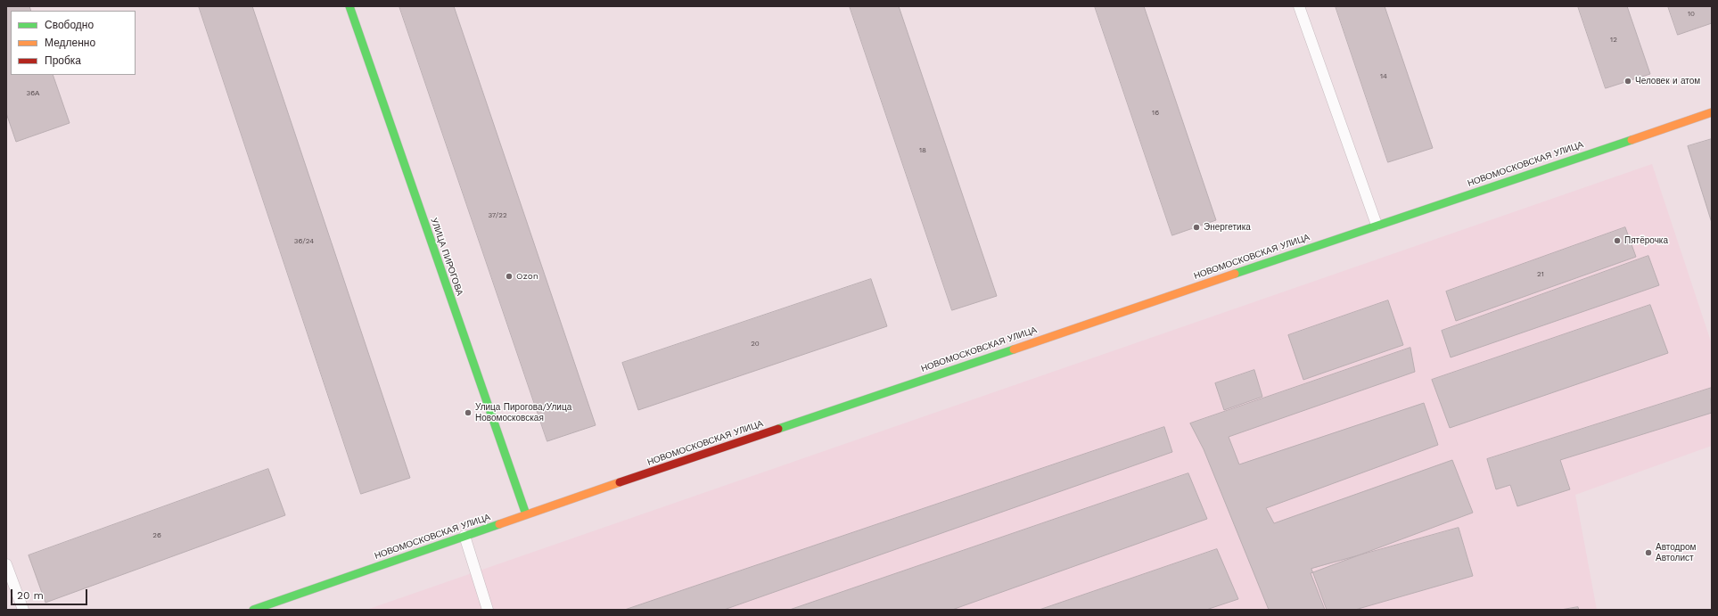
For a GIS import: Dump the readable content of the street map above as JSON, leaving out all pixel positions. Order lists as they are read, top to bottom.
{
  "streets": {
    "street": ["НОВОМОСКОВСКАЯ УЛИЦА", "УЛИЦА ПИРОГОВА"]
  },
  "crossings": [
    ["НОВОМОСКОВСКАЯ УЛИЦА", "УЛИЦА ПИРОГОВА"]
  ],
  "places": [
    "Человек и атом",
    "Энергетика",
    "Пятёрочка",
    "Ozon",
    "Улица Пирогова/Улица Новомосковская",
    "Автодром Автолист"
  ],
  "house_numbers": [
    "10",
    "12",
    "14",
    "36А",
    "16",
    "18",
    "37/22",
    "36/24",
    "21",
    "20",
    "26"
  ],
  "legend": ["Свободно", "Медленно", "Пробка"],
  "scale_bar": "20 m"
}
